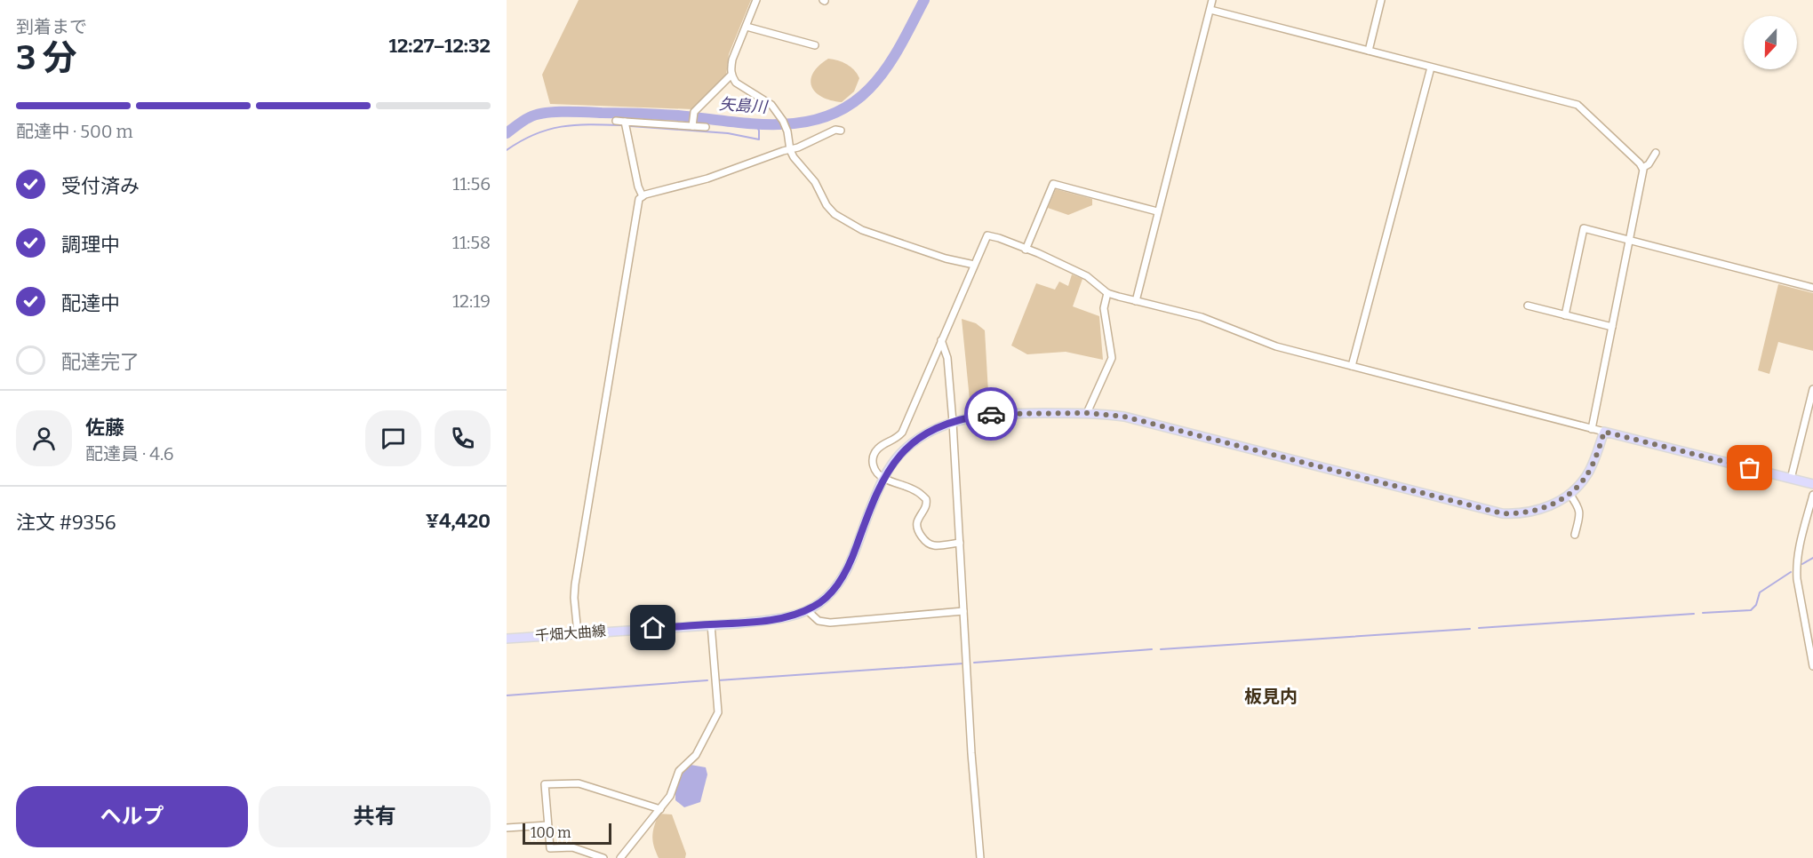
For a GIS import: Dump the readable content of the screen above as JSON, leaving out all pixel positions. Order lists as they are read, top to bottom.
{
  "streets": {
    "main road": ["千畑大曲線"]
  },
  "districts": ["板見内"],
  "water": ["矢島川"],
  "scale_bar": "100 m",
  "north": "bottom",
  "page": {
    "heading": ["3 分", "到着まで", "12:27–12:32"],
    "panel": [
      "佐藤",
      "配達員 · 4.6",
      "注文 #9356",
      "¥4,420"
    ],
    "bar": "配達中 · 500 m",
    "list": [
      ["受付済み", "11:56"],
      ["調理中", "11:58"],
      ["配達中", "12:19"],
      "配達完了"
    ],
    "buttons": ["ヘルプ", "共有"],
    "scale": "100 m"
  }
}
